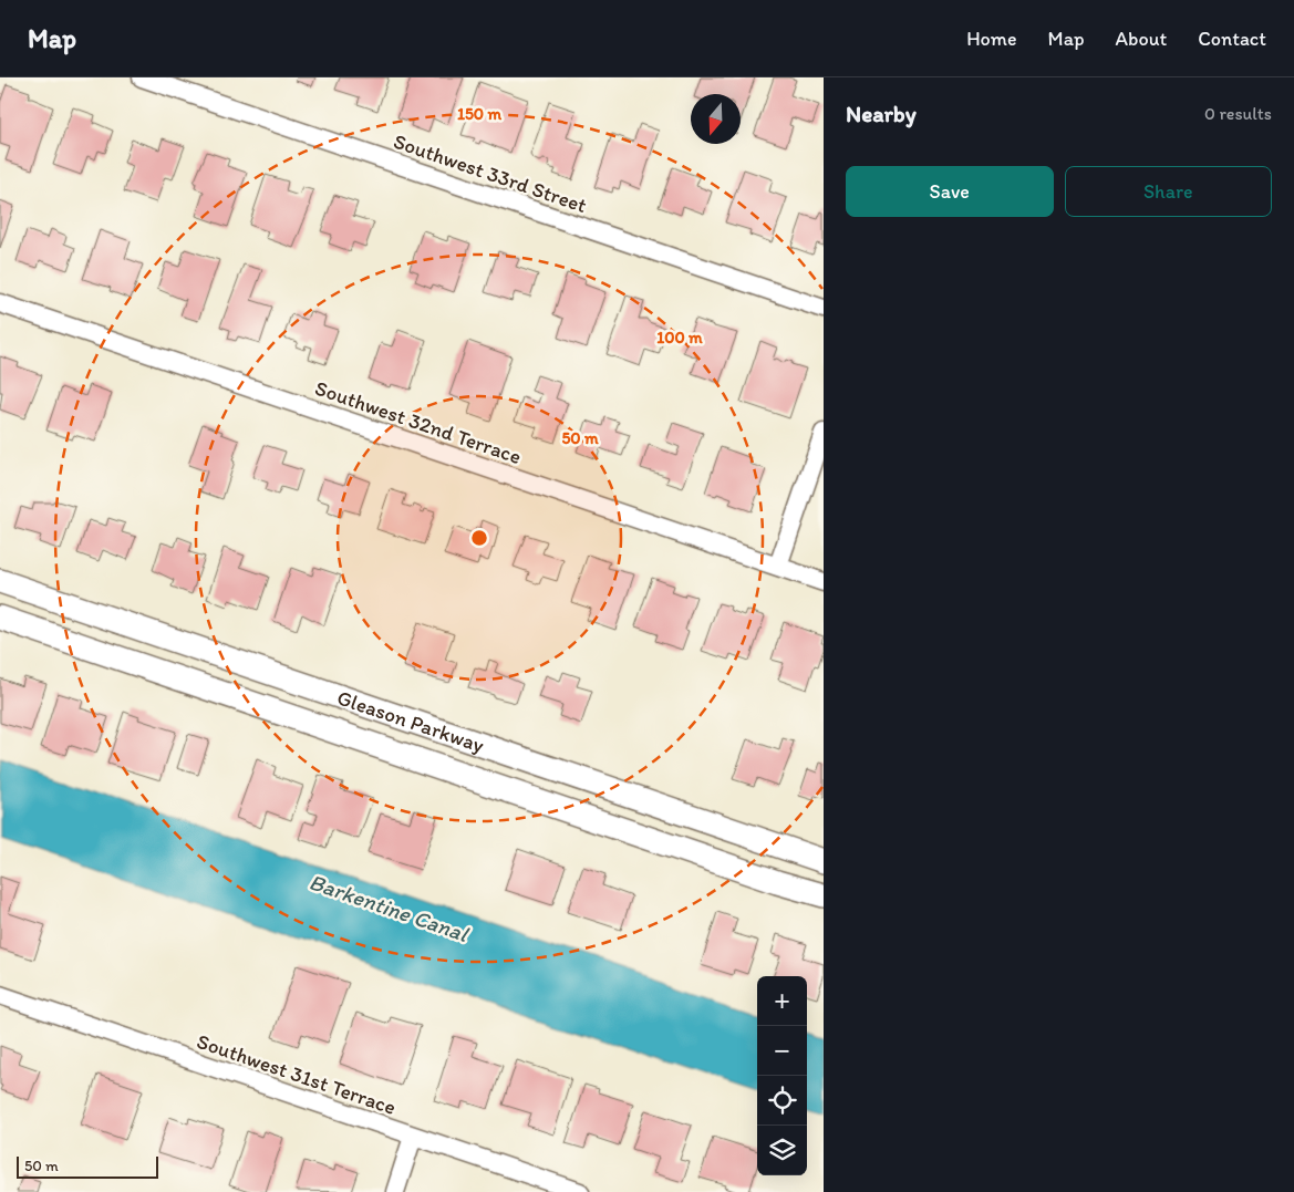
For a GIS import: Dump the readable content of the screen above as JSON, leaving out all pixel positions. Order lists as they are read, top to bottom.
{
  "streets": {
    "main road": ["Gleason Parkway"],
    "street": ["Southwest 33rd Street", "Southwest 32nd Terrace", "Southwest 31st Terrace"]
  },
  "water": ["Barkentine Canal"],
  "scale_bar": "50 m",
  "north": "bottom",
  "page": {
    "header": "Map",
    "nav": [
      "Home",
      "Map",
      "About",
      "Contact"
    ],
    "heading": ["Nearby", "0 results"],
    "buttons": ["Save", "Share"],
    "map_buttons": ["+", "−"],
    "scale": "50 m"
  },
  "rings": ["150 m", "100 m", "50 m"]
}
